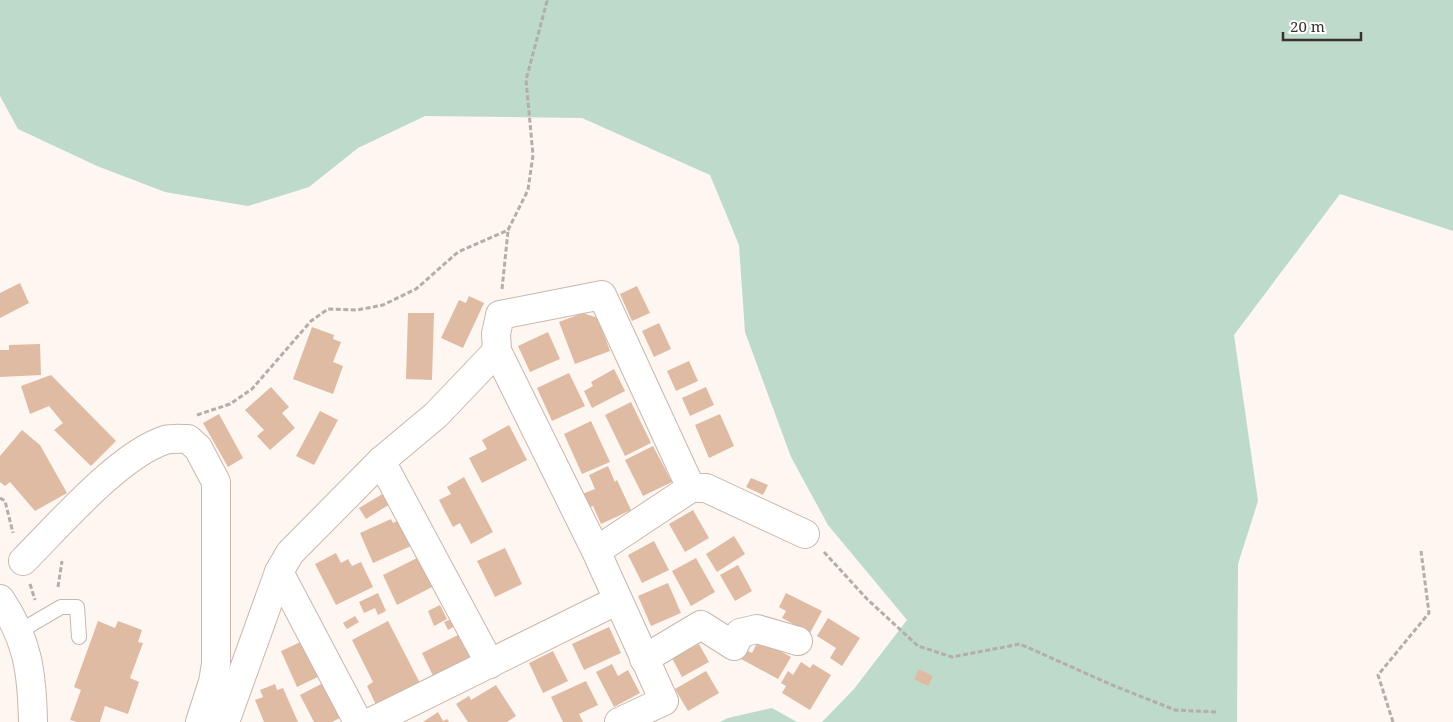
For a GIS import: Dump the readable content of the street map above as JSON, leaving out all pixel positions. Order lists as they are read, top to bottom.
{
  "scale_bar": "20 m"
}
